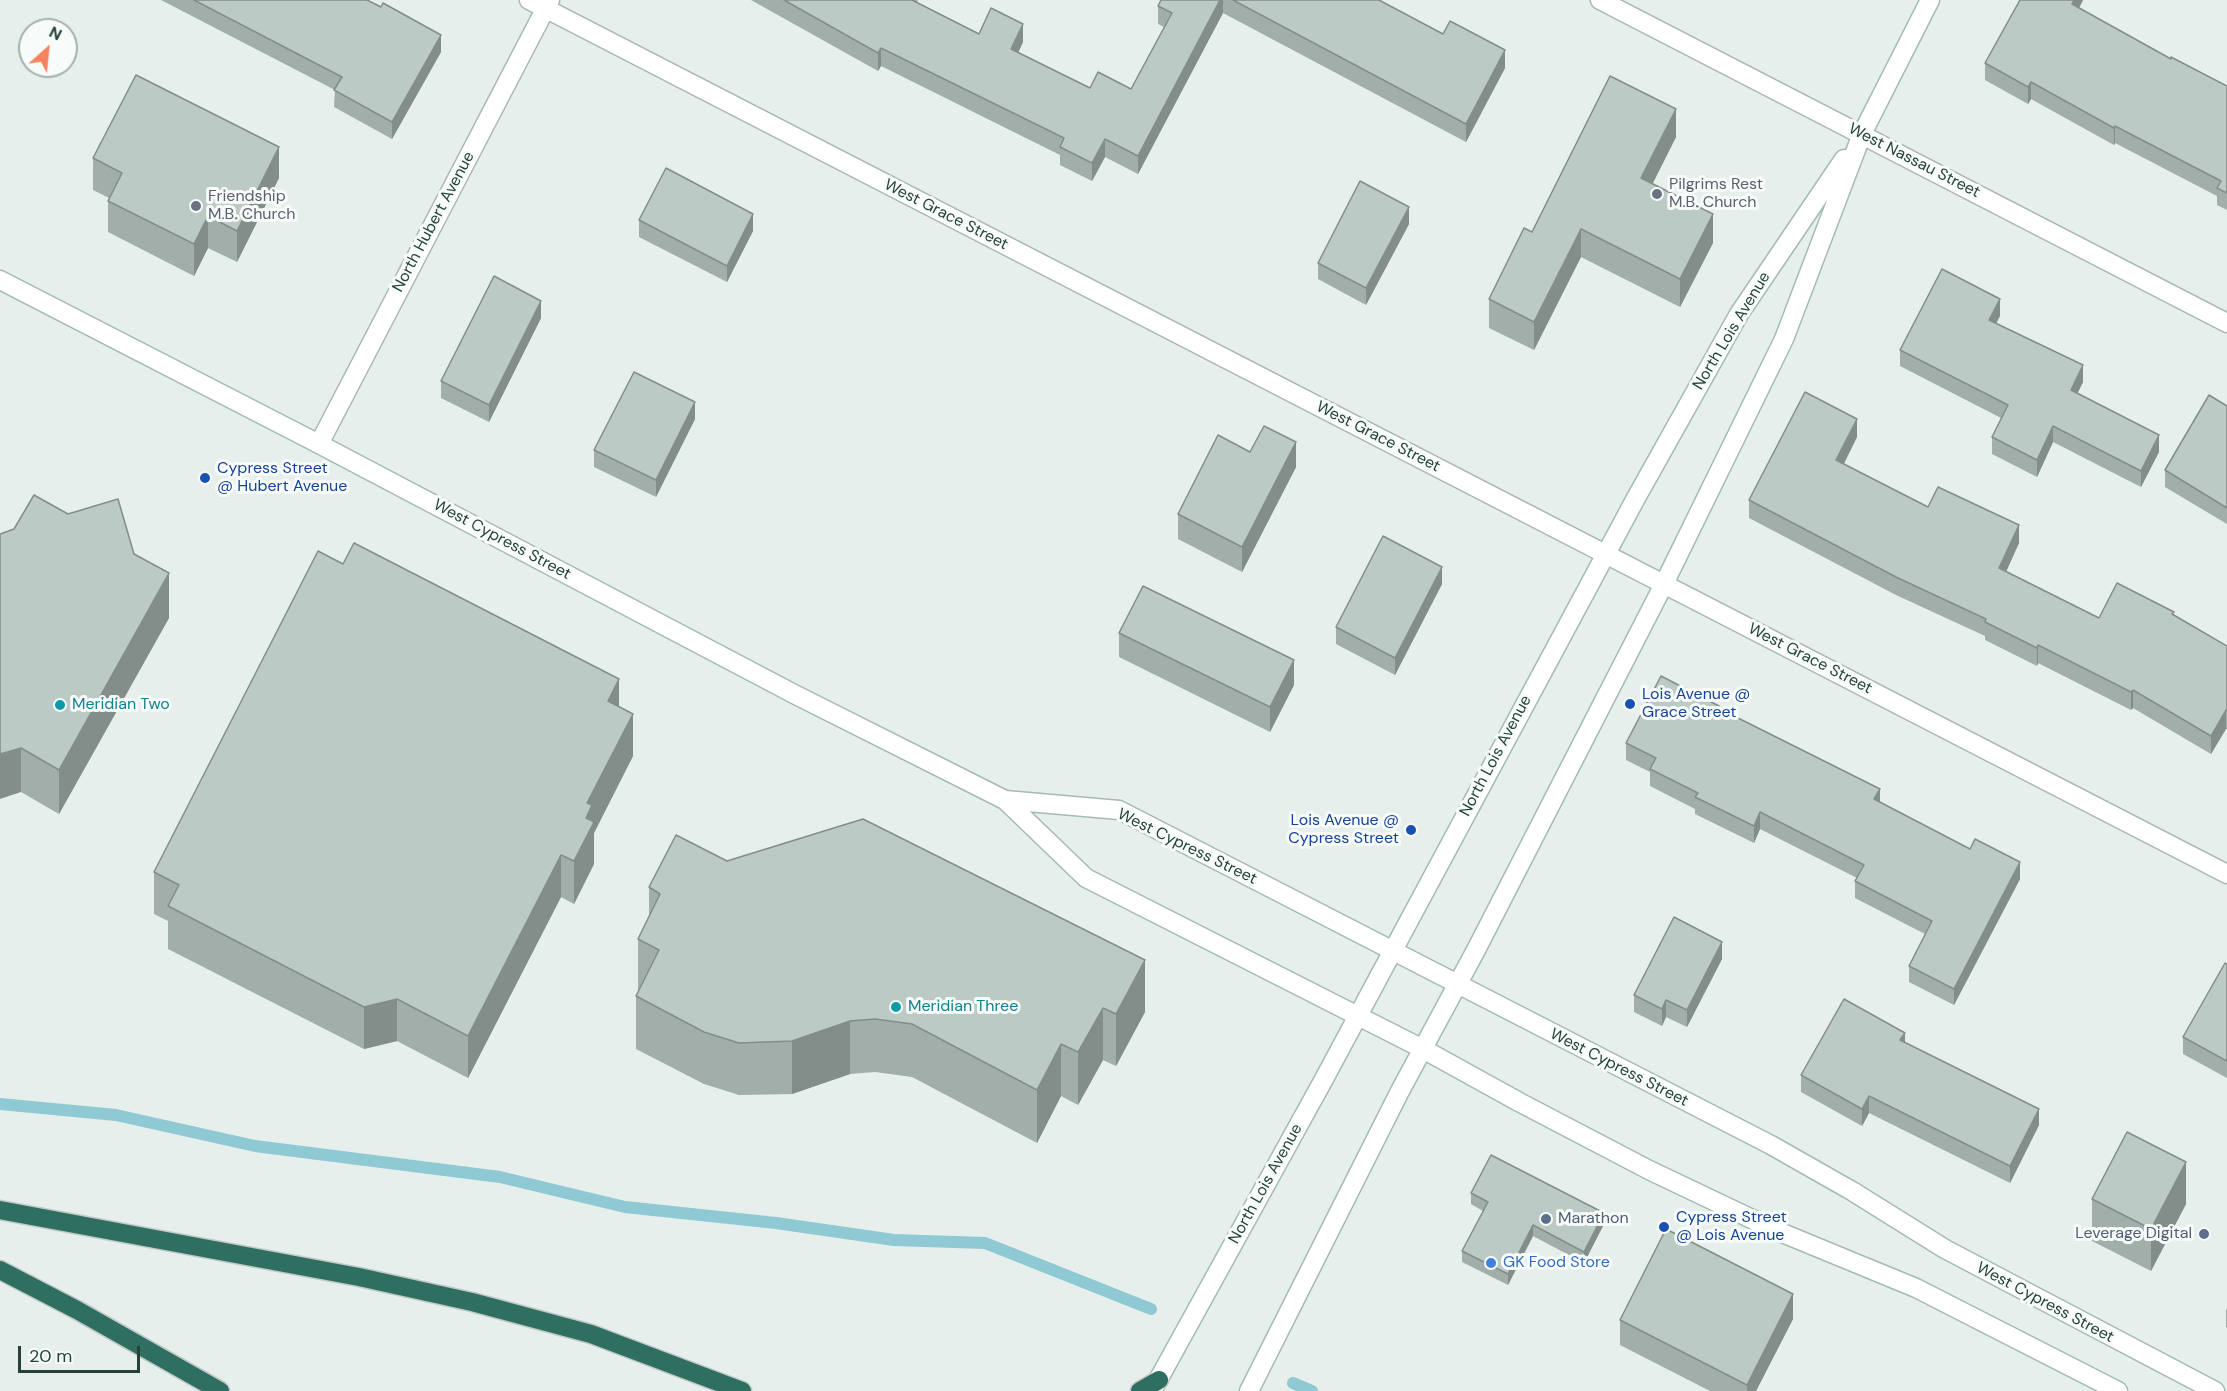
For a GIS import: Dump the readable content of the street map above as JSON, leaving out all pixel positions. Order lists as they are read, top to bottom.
{
  "streets": {
    "street": [
      "West Nassau Street",
      "West Grace Street",
      "North Hubert Avenue",
      "North Lois Avenue",
      "West Cypress Street"
    ]
  },
  "crossings": [
    ["West Nassau Street", "North Lois Avenue"],
    ["West Grace Street", "North Hubert Avenue"],
    ["West Grace Street", "North Lois Avenue"],
    ["North Hubert Avenue", "West Cypress Street"],
    ["North Lois Avenue", "West Cypress Street"]
  ],
  "places": [
    "Pilgrims Rest M.B. Church",
    "Friendship M.B. Church",
    "Cypress Street @ Hubert Avenue",
    "Lois Avenue @ Grace Street",
    "Meridian Two",
    "Lois Avenue @ Cypress Street",
    "Meridian Three",
    "Marathon",
    "Cypress Street @ Lois Avenue",
    "Leverage Digital",
    "GK Food Store"
  ],
  "scale_bar": "20 m",
  "north": "top right"
}
